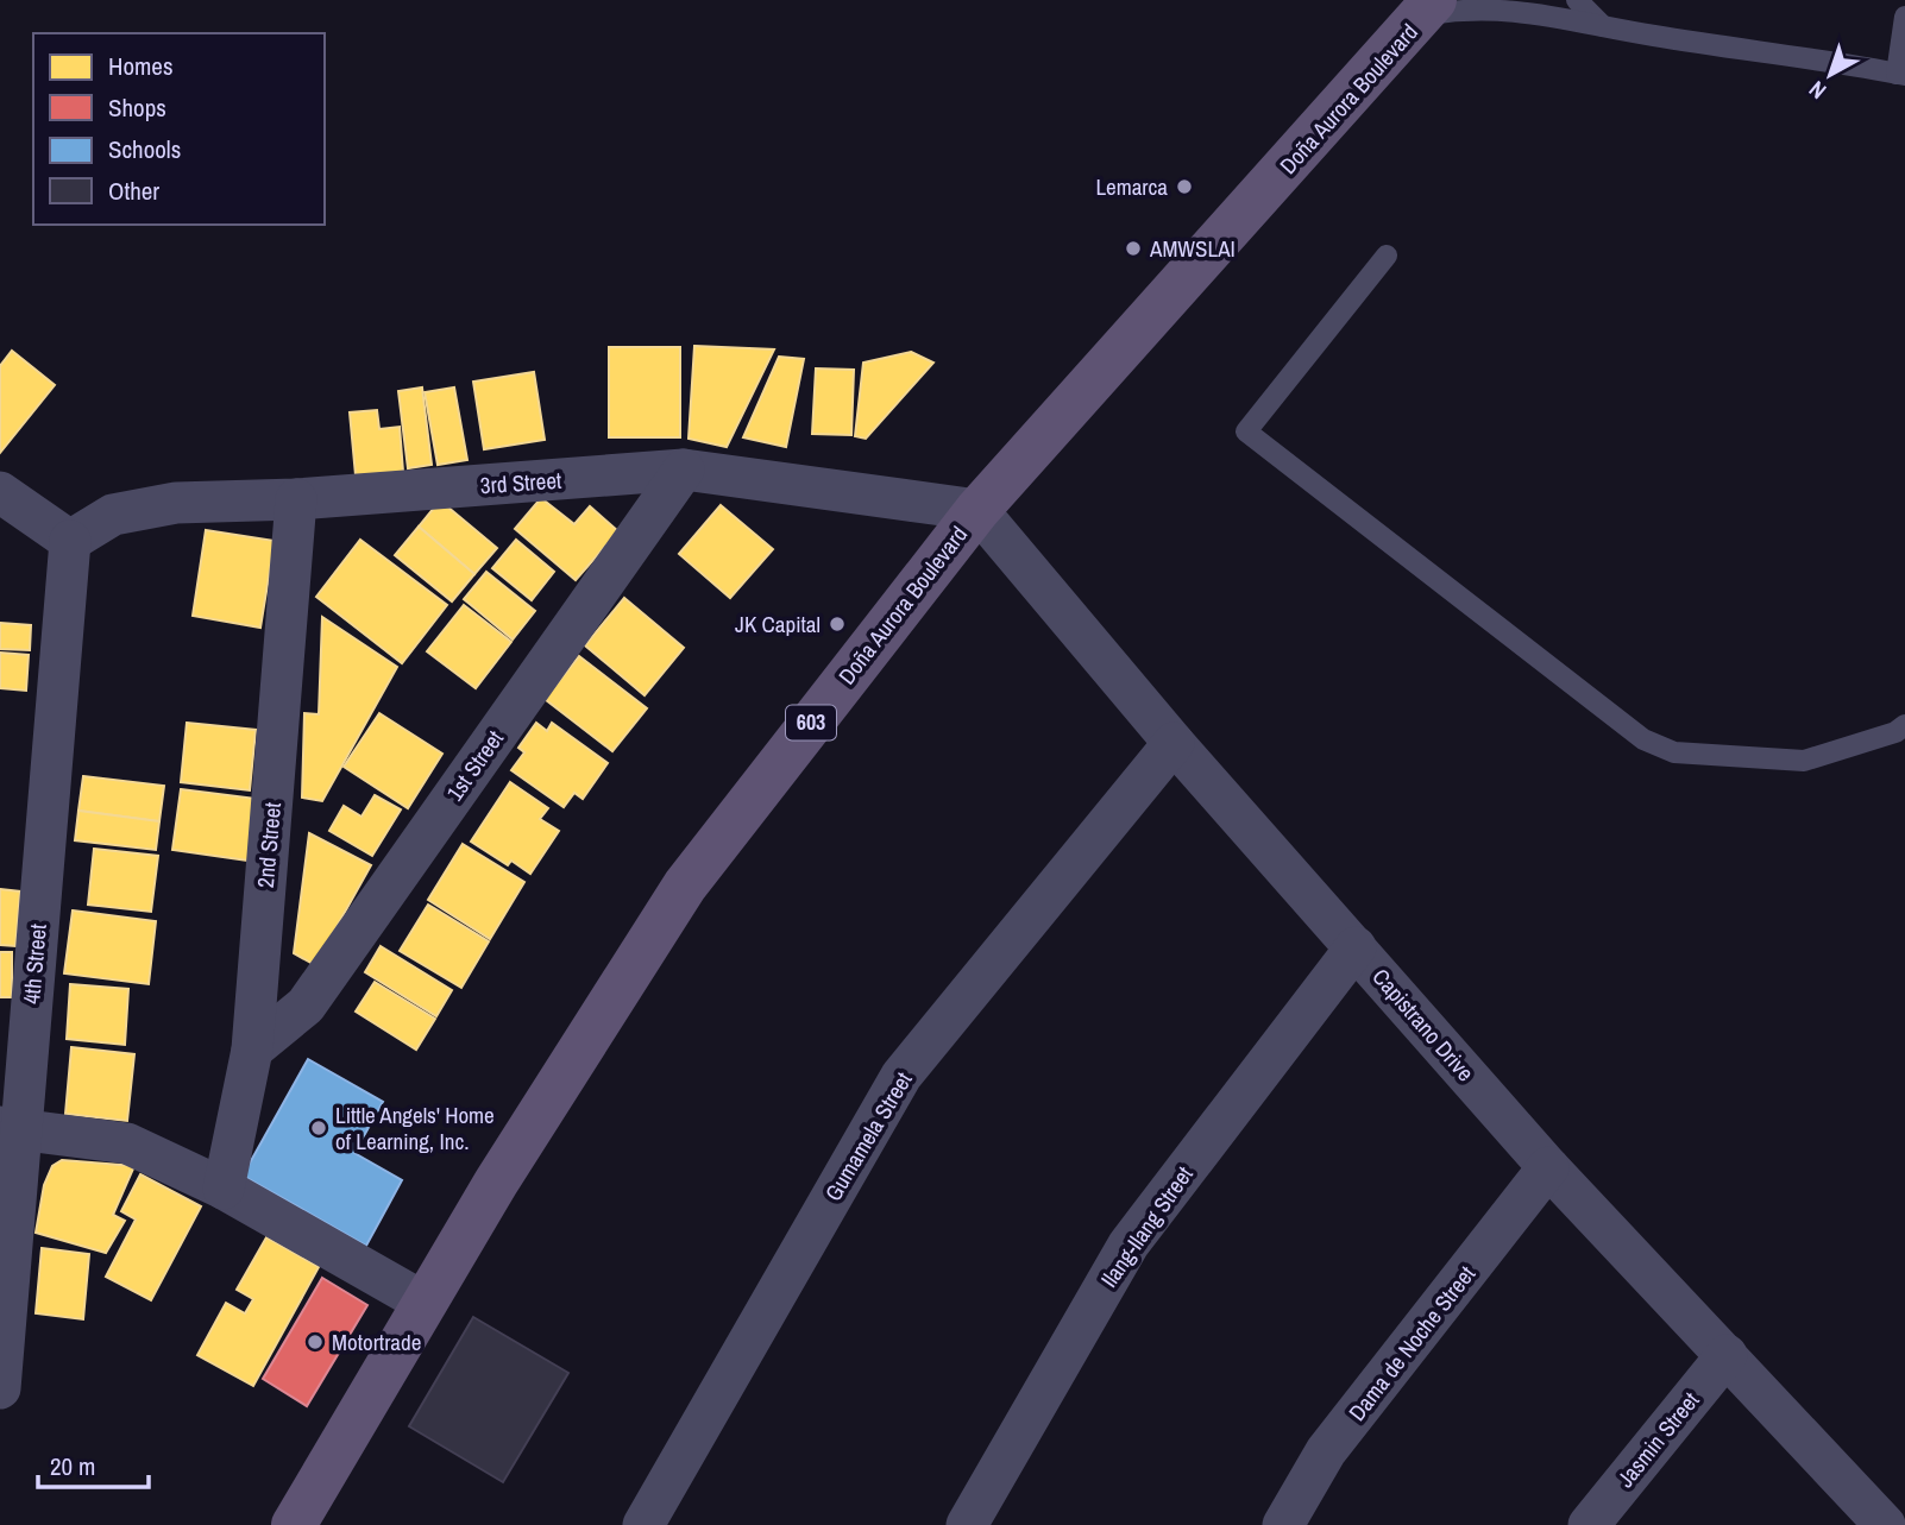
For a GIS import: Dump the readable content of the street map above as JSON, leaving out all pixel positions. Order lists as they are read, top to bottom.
{
  "streets": {
    "main road": ["Doña Aurora Boulevard", "603"],
    "street": [
      "3rd Street",
      "1st Street",
      "2nd Street",
      "4th Street",
      "Capistrano Drive",
      "Gumamela Street",
      "Ilang-Ilang Street",
      "Dama de Noche Street",
      "Jasmin Street"
    ]
  },
  "crossings": [
    ["Doña Aurora Boulevard", "3rd Street"],
    ["Doña Aurora Boulevard", "Capistrano Drive"],
    ["3rd Street", "1st Street"],
    ["3rd Street", "2nd Street"],
    ["3rd Street", "4th Street"],
    ["3rd Street", "Capistrano Drive"],
    ["1st Street", "2nd Street"],
    ["Capistrano Drive", "Gumamela Street"],
    ["Capistrano Drive", "Ilang-Ilang Street"],
    ["Capistrano Drive", "Dama de Noche Street"],
    ["Capistrano Drive", "Jasmin Street"]
  ],
  "places": [
    "Lemarca",
    "AMWSLAI",
    "JK Capital",
    "Little Angels' Home of Learning, Inc.",
    "Motortrade"
  ],
  "legend": [
    "Homes",
    "Shops",
    "Schools",
    "Other"
  ],
  "scale_bar": "20 m",
  "north": "bottom left"
}
